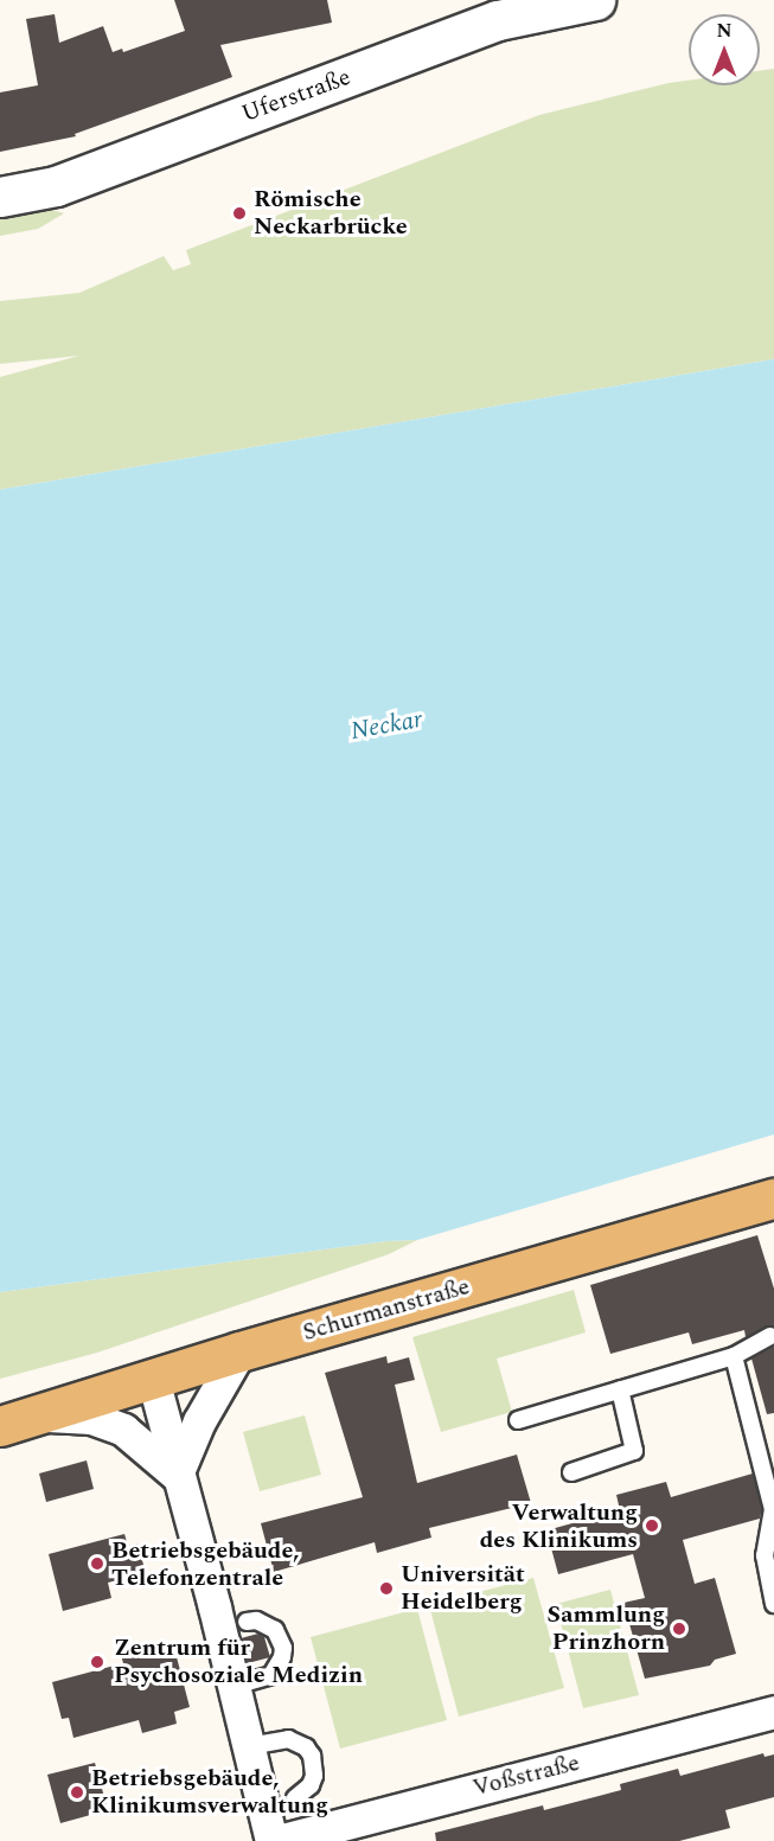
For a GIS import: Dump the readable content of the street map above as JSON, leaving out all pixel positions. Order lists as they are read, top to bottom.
{
  "streets": {
    "main road": ["Schurmanstraße"],
    "street": ["Uferstraße", "Voßstraße"]
  },
  "water": ["Neckar"],
  "places": [
    "Römische Neckarbrücke",
    "Verwaltung des Klinikums",
    "Betriebsgebäude, Telefonzentrale",
    "Universität Heidelberg",
    "Sammlung Prinzhorn",
    "Zentrum für Psychosoziale Medizin",
    "Betriebsgebäude, Klinikumsverwaltung"
  ],
  "north": "top"
}
